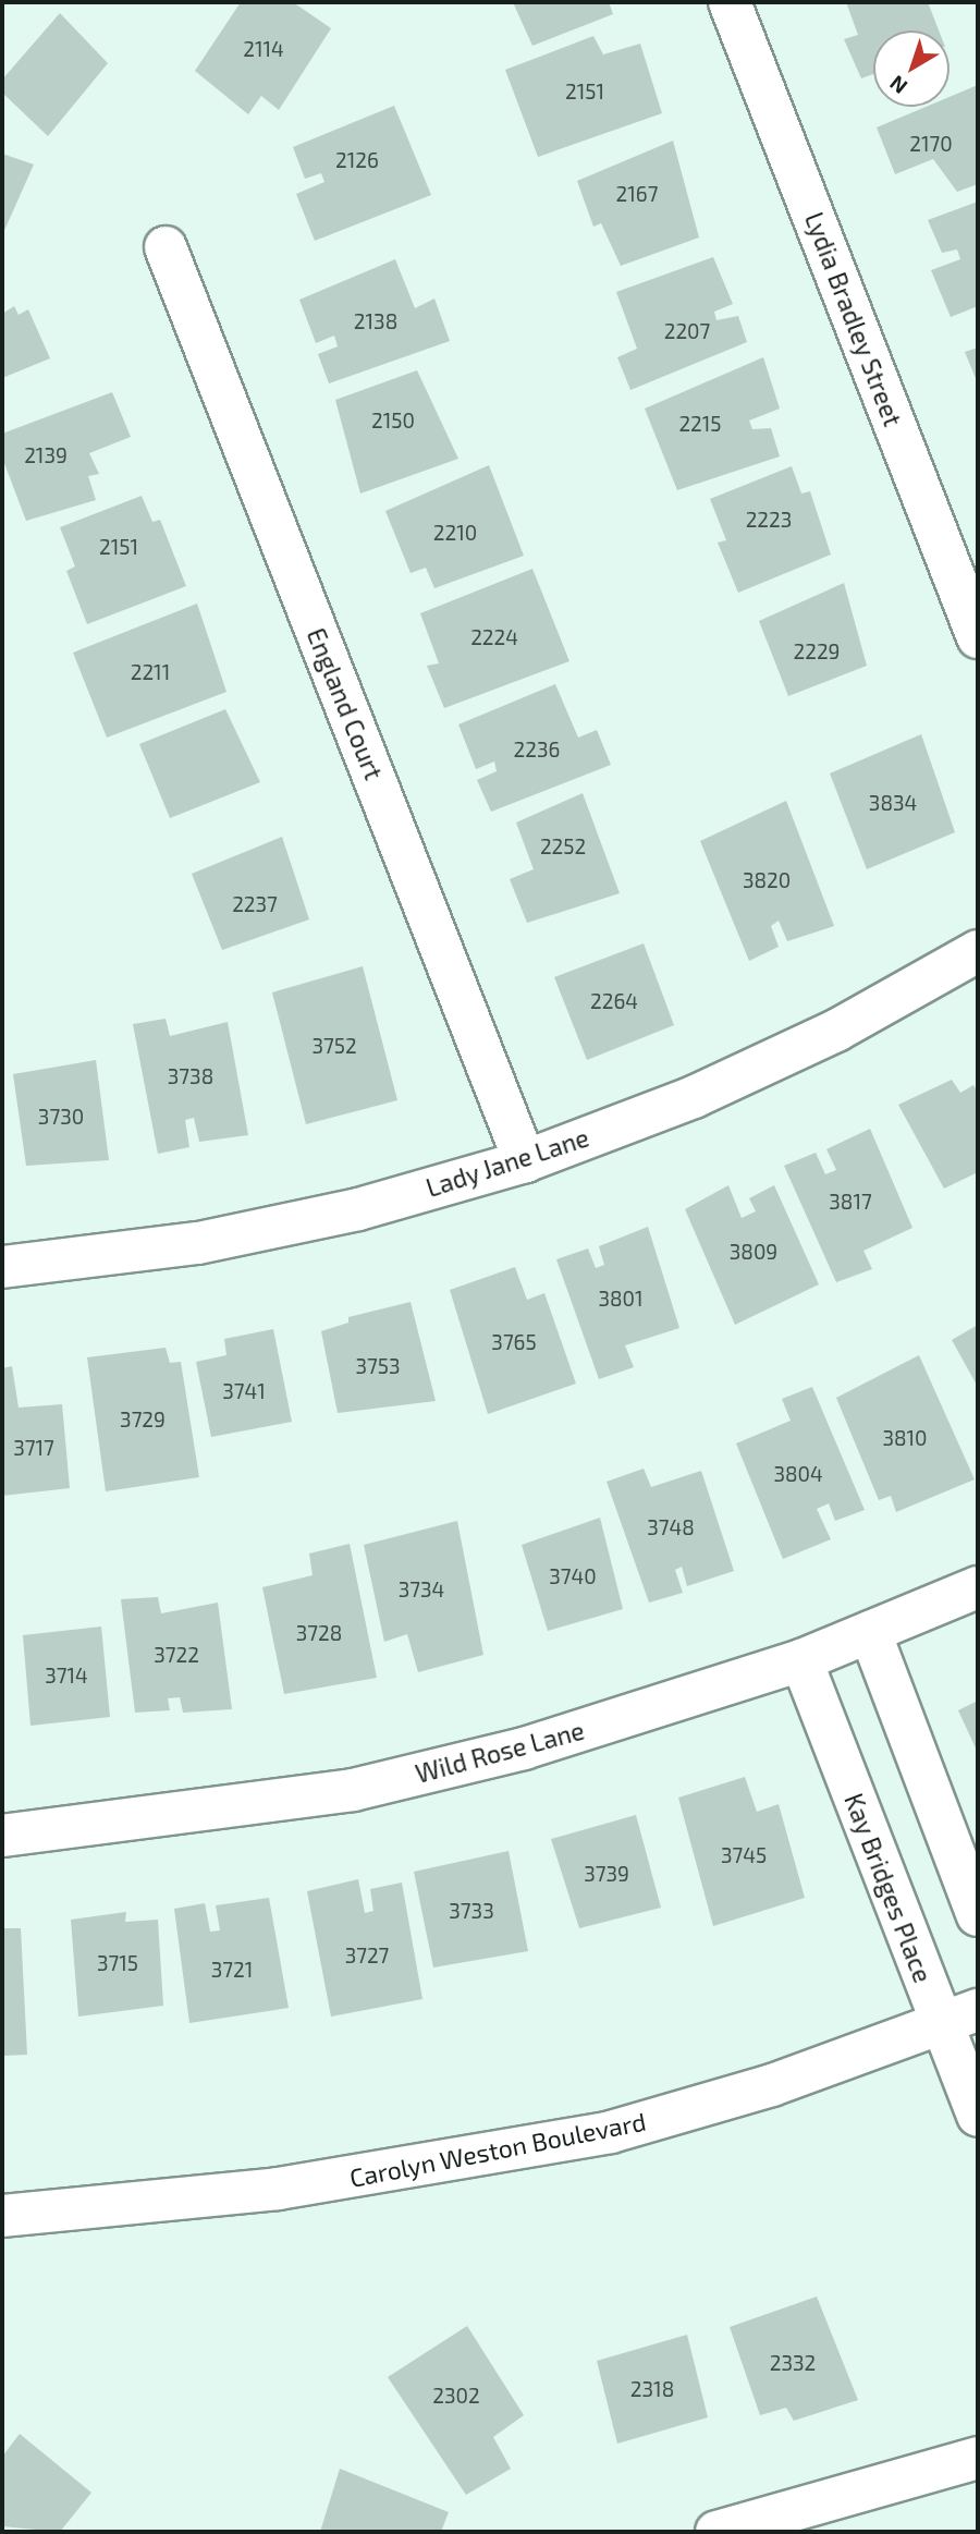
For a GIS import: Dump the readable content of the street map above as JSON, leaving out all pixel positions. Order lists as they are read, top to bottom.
{
  "streets": {
    "street": [
      "Lydia Bradley Street",
      "England Court",
      "Lady Jane Lane",
      "Wild Rose Lane",
      "Kay Bridges Place",
      "Carolyn Weston Boulevard"
    ]
  },
  "crossings": [
    ["England Court", "Lady Jane Lane"],
    ["Wild Rose Lane", "Kay Bridges Place"],
    ["Kay Bridges Place", "Carolyn Weston Boulevard"]
  ],
  "house_numbers": [
    "2114",
    "2151",
    "2170",
    "2126",
    "2167",
    "2138",
    "2207",
    "2150",
    "2215",
    "2139",
    "2223",
    "2210",
    "2151",
    "2224",
    "2229",
    "2211",
    "2236",
    "3834",
    "2252",
    "3820",
    "2237",
    "2264",
    "3752",
    "3738",
    "3730",
    "3817",
    "3809",
    "3801",
    "3765",
    "3753",
    "3741",
    "3729",
    "3810",
    "3717",
    "3804",
    "3748",
    "3740",
    "3734",
    "3728",
    "3722",
    "3714",
    "3745",
    "3739",
    "3733",
    "3727",
    "3715",
    "3721",
    "2332",
    "2318",
    "2302"
  ],
  "north": "bottom left"
}
